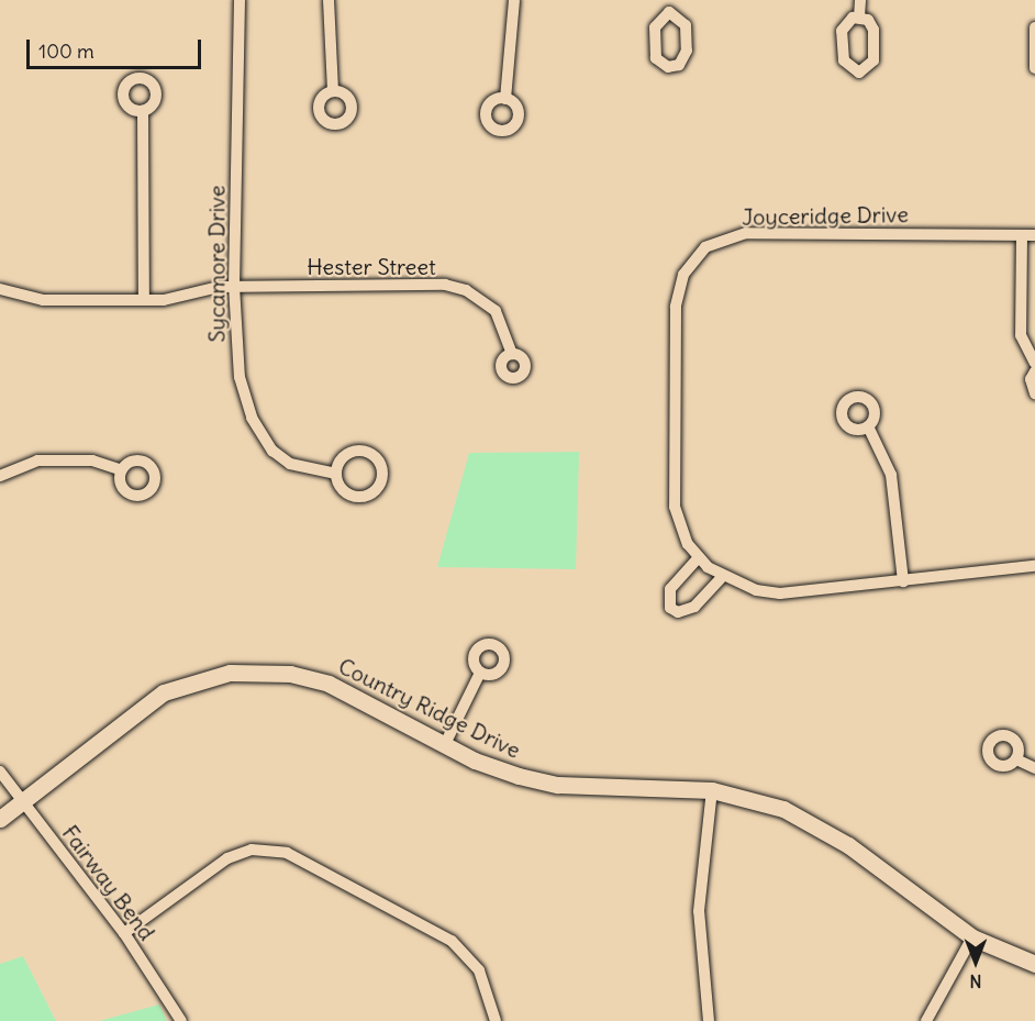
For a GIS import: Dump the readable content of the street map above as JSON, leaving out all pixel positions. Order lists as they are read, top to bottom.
{
  "streets": {
    "street": [
      "Joyceridge Drive",
      "Sycamore Drive",
      "Hester Street",
      "Country Ridge Drive",
      "Fairway Bend"
    ]
  },
  "crossings": [
    ["Sycamore Drive", "Hester Street"],
    ["Country Ridge Drive", "Fairway Bend"]
  ],
  "scale_bar": "100 m",
  "north": "bottom"
}
